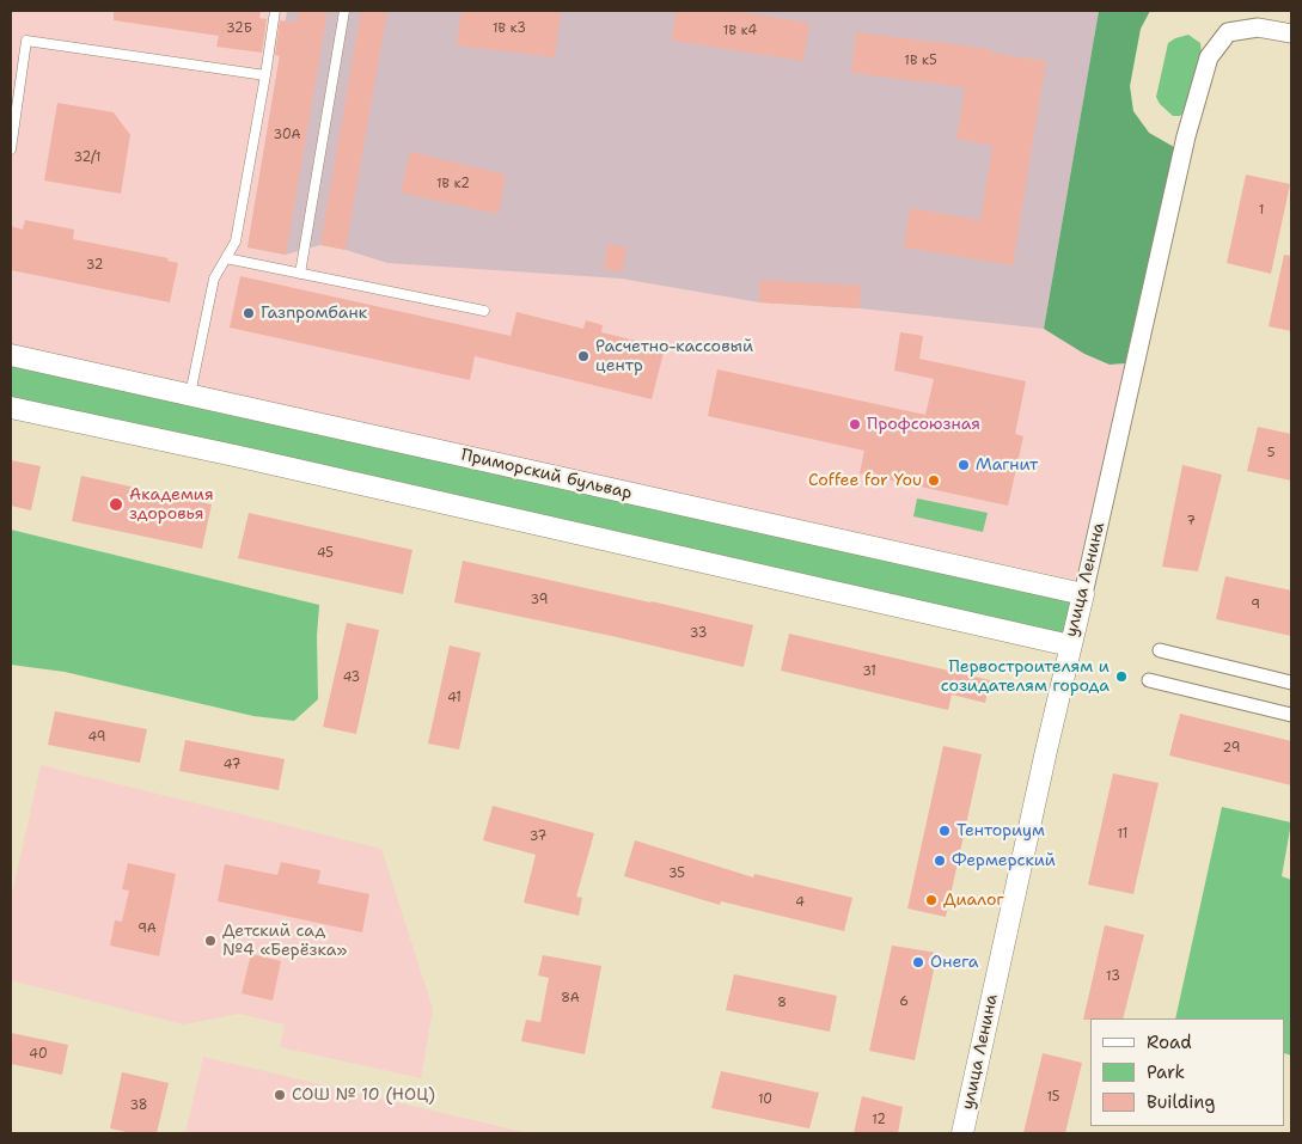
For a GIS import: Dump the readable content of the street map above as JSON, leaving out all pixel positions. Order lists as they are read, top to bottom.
{
  "streets": {
    "street": ["Приморский бульвар", "улица Ленина"]
  },
  "crossings": [
    ["Приморский бульвар", "улица Ленина"]
  ],
  "places": [
    "Газпромбанк",
    "Расчетно-кассовый центр",
    "Профсоюзная",
    "Магнит",
    "Coffee for You",
    "Академия здоровья",
    "Первостроителям и созидателям города",
    "Тенториум",
    "Фермерский",
    "Диалог",
    "Детский сад №4 «Берёзка»",
    "Онега",
    "СОШ № 10 (НОЦ)"
  ],
  "house_numbers": [
    "32Б",
    "1В к3",
    "1В к4",
    "1В к5",
    "30А",
    "32/1",
    "1В к2",
    "1",
    "32",
    "5",
    "7",
    "45",
    "39",
    "9",
    "33",
    "31",
    "43",
    "41",
    "49",
    "29",
    "47",
    "11",
    "37",
    "35",
    "4",
    "9А",
    "13",
    "8А",
    "6",
    "8",
    "40",
    "15",
    "10",
    "38",
    "12"
  ],
  "legend": ["Road", "Park", "Building"]
}
